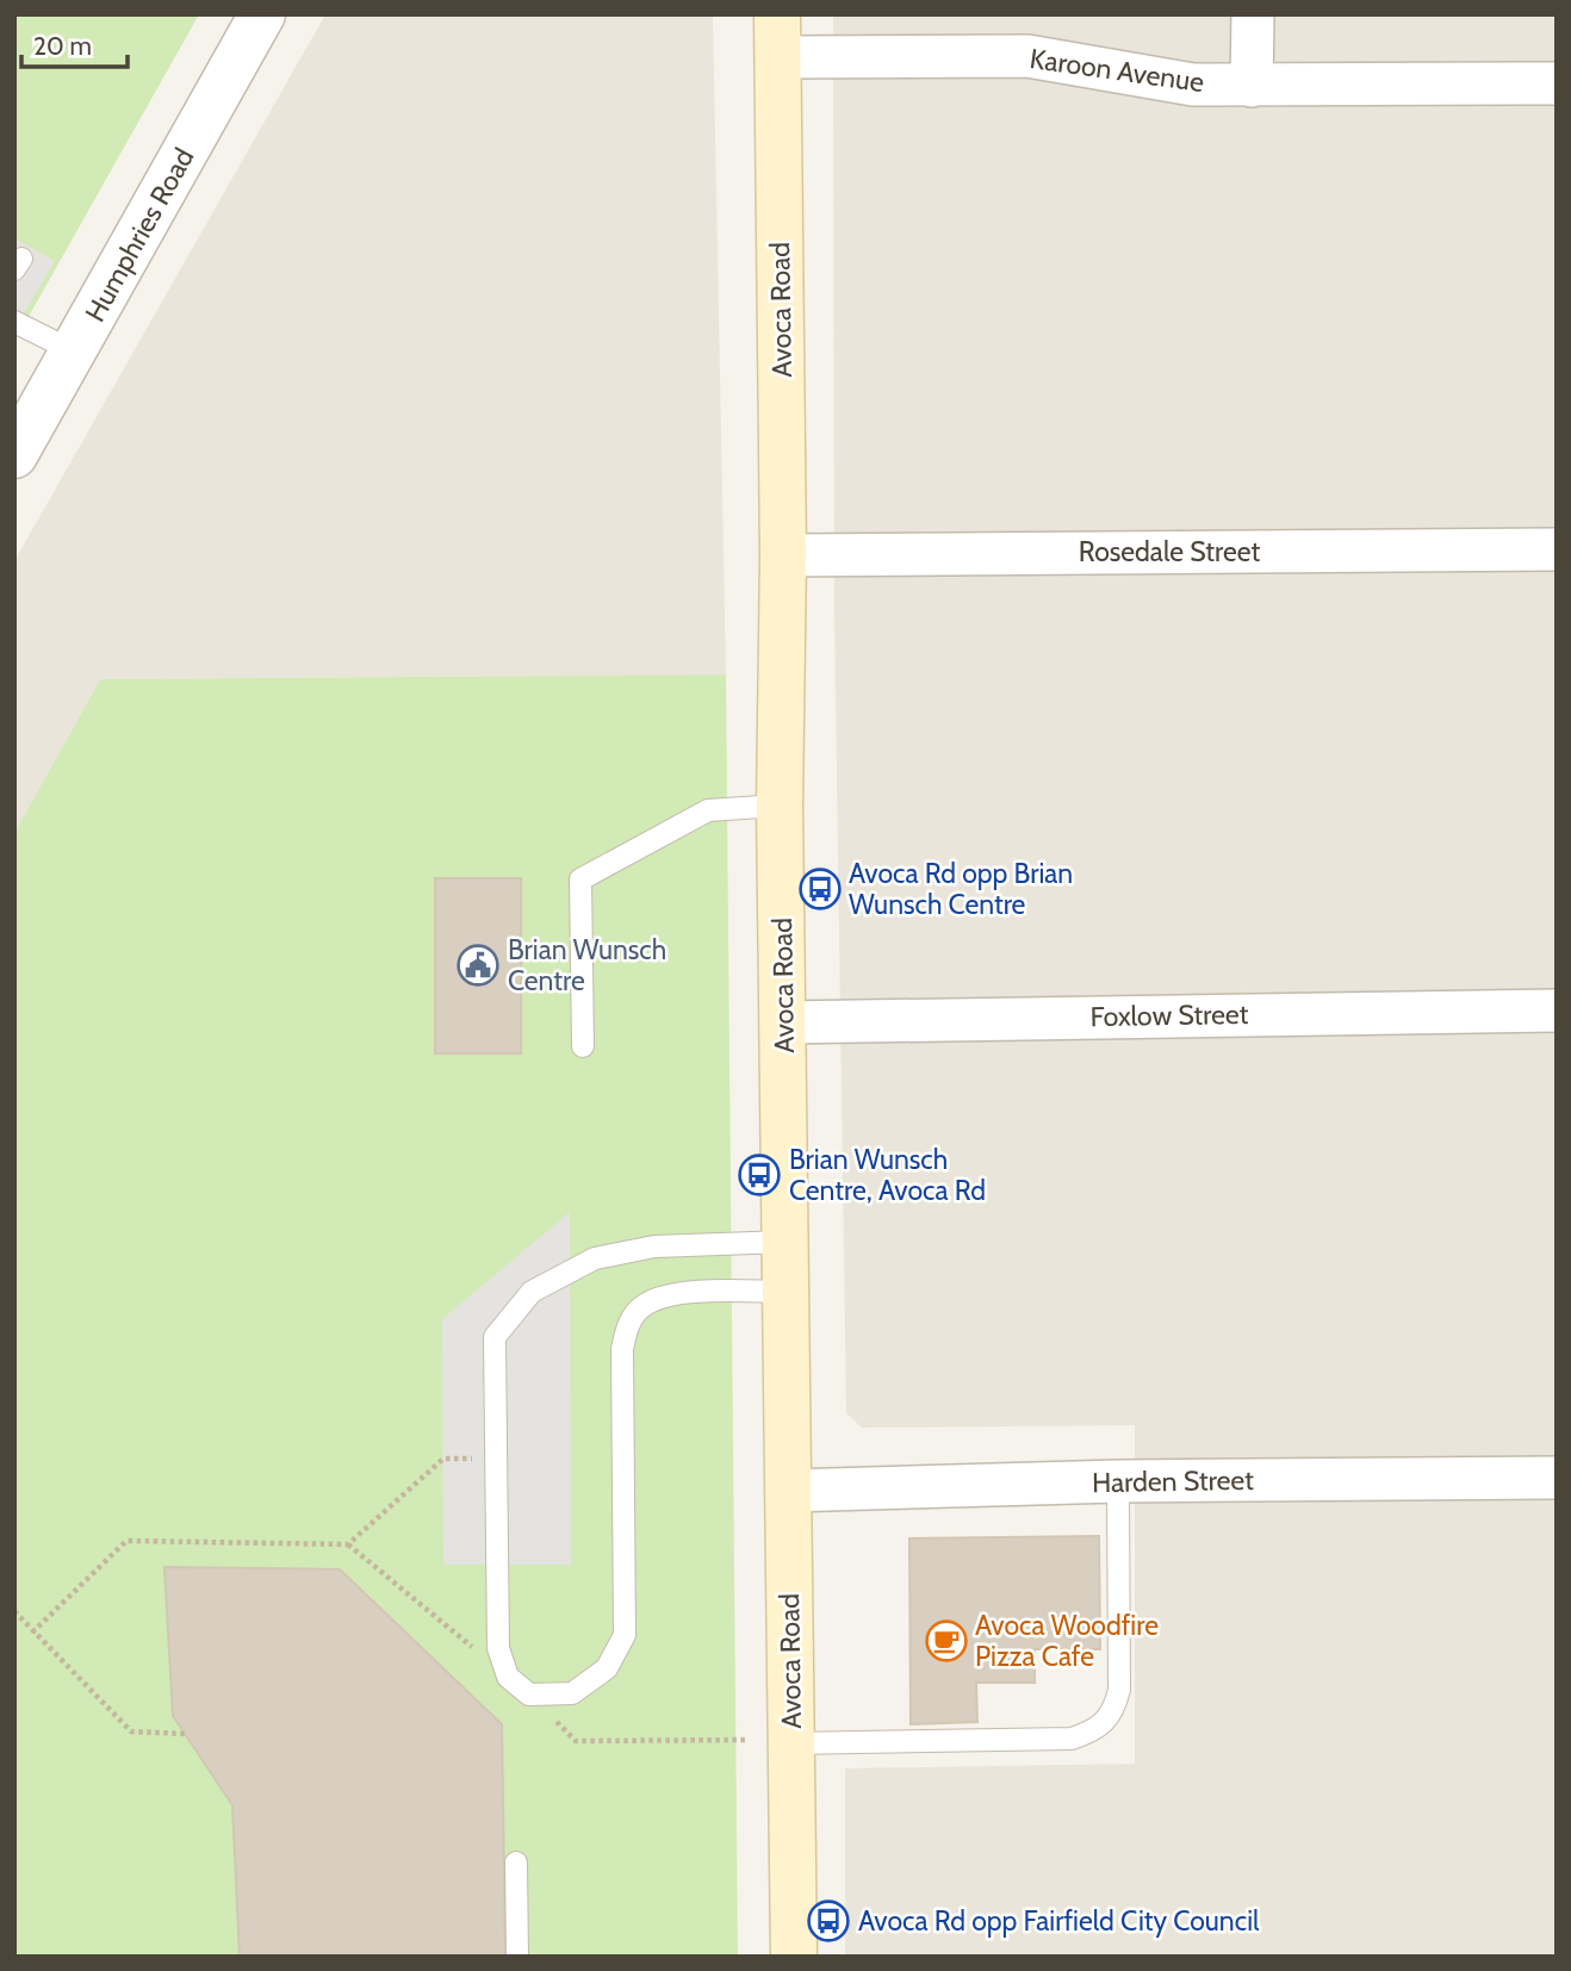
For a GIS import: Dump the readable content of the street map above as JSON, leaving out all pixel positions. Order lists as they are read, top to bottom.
{
  "streets": {
    "main road": ["Avoca Road"],
    "street": [
      "Karoon Avenue",
      "Humphries Road",
      "Rosedale Street",
      "Foxlow Street",
      "Harden Street"
    ]
  },
  "crossings": [
    ["Karoon Avenue", "Avoca Road"],
    ["Avoca Road", "Rosedale Street"],
    ["Avoca Road", "Foxlow Street"],
    ["Avoca Road", "Harden Street"]
  ],
  "places": {
    "bus stop": ["Avoca Rd opp Brian Wunsch Centre", "Brian Wunsch Centre, Avoca Rd", "Avoca Rd opp Fairfield City Council"],
    "public building": ["Brian Wunsch Centre"],
    "cafe": ["Avoca Woodfire Pizza Cafe"]
  },
  "scale_bar": "20 m"
}
